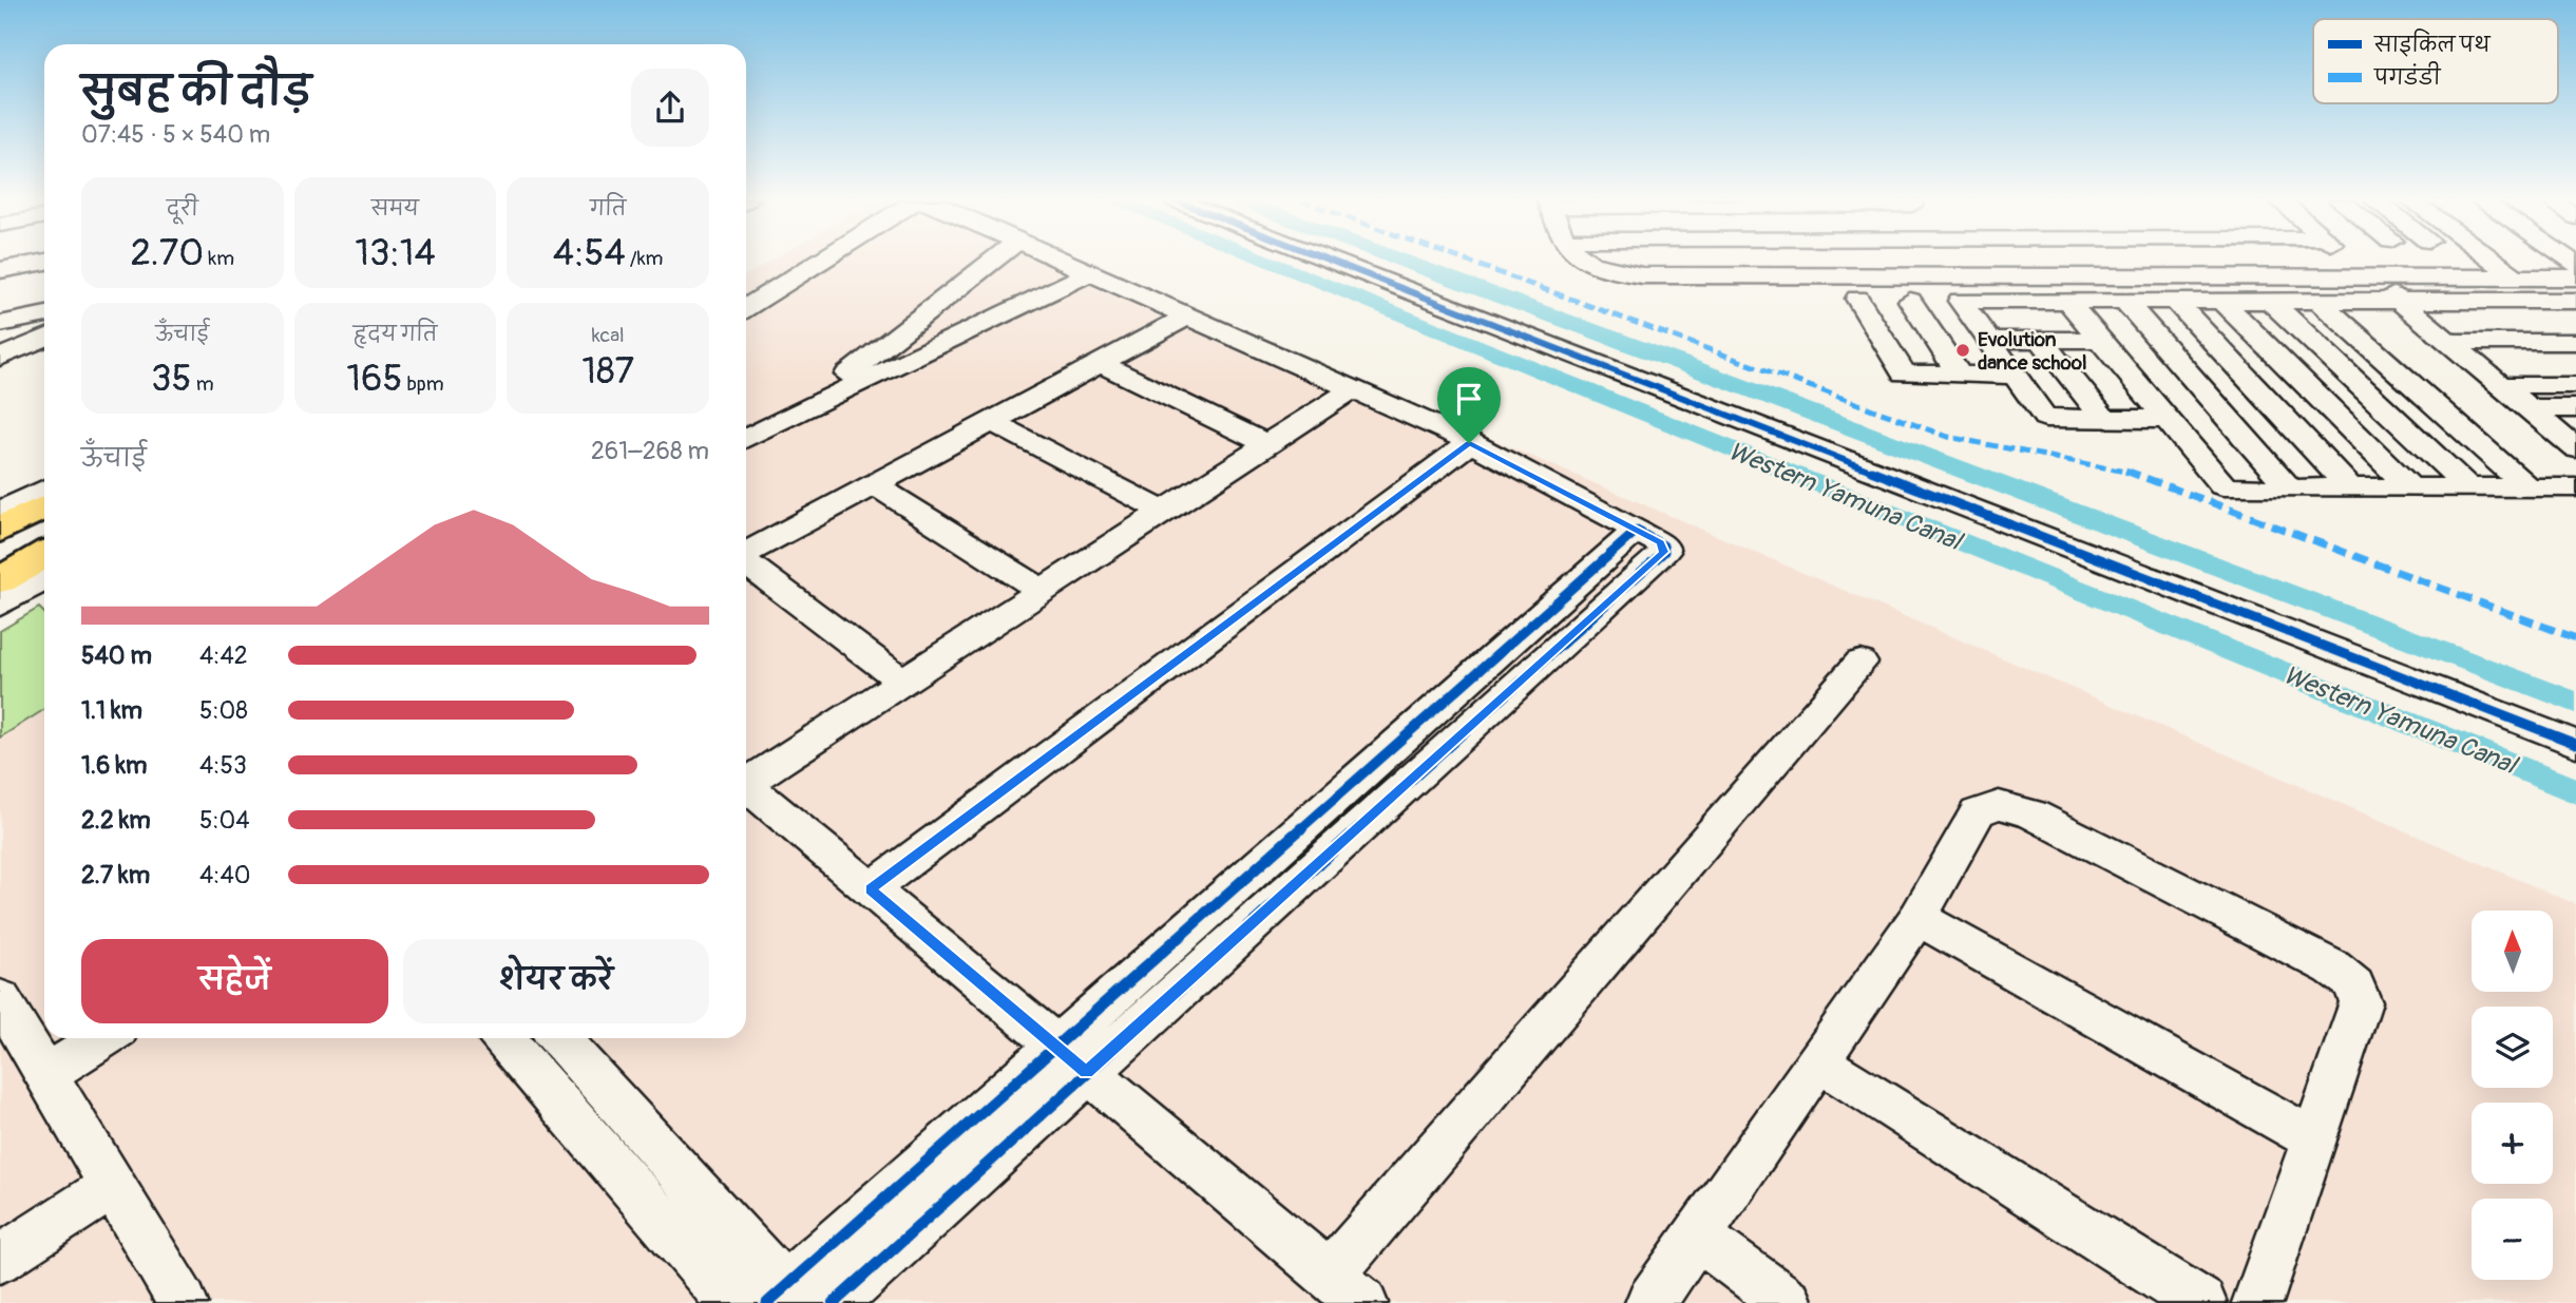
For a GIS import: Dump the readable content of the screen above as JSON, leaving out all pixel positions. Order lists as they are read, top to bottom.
{
  "water": ["Western Yamuna Canal"],
  "places": ["Evolution dance school"],
  "legend": ["साइकिल पथ", "पगडंडी"],
  "north": "top",
  "page": {
    "heading": ["सुबह की दौड़", "07:45 · 5 × 540 m"],
    "stats": [
      ["दूरी", "2.70 km"],
      ["समय", "13:14"],
      ["गति", "4:54 /km"],
      ["ऊँचाई", "35 m"],
      ["हृदय गति", "165 bpm"],
      ["kcal", "187"]
    ],
    "chart": ["ऊँचाई", "261–268 m"],
    "list": [
      {
        "name": "540 m",
        "note": "4:42"
      },
      {
        "name": "1.1 km",
        "note": "5:08"
      },
      {
        "name": "1.6 km",
        "note": "4:53"
      },
      {
        "name": "2.2 km",
        "note": "5:04"
      },
      {
        "name": "2.7 km",
        "note": "4:40"
      }
    ],
    "map_buttons": ["+", "−"],
    "buttons": ["सहेजें", "शेयर करें"]
  }
}
